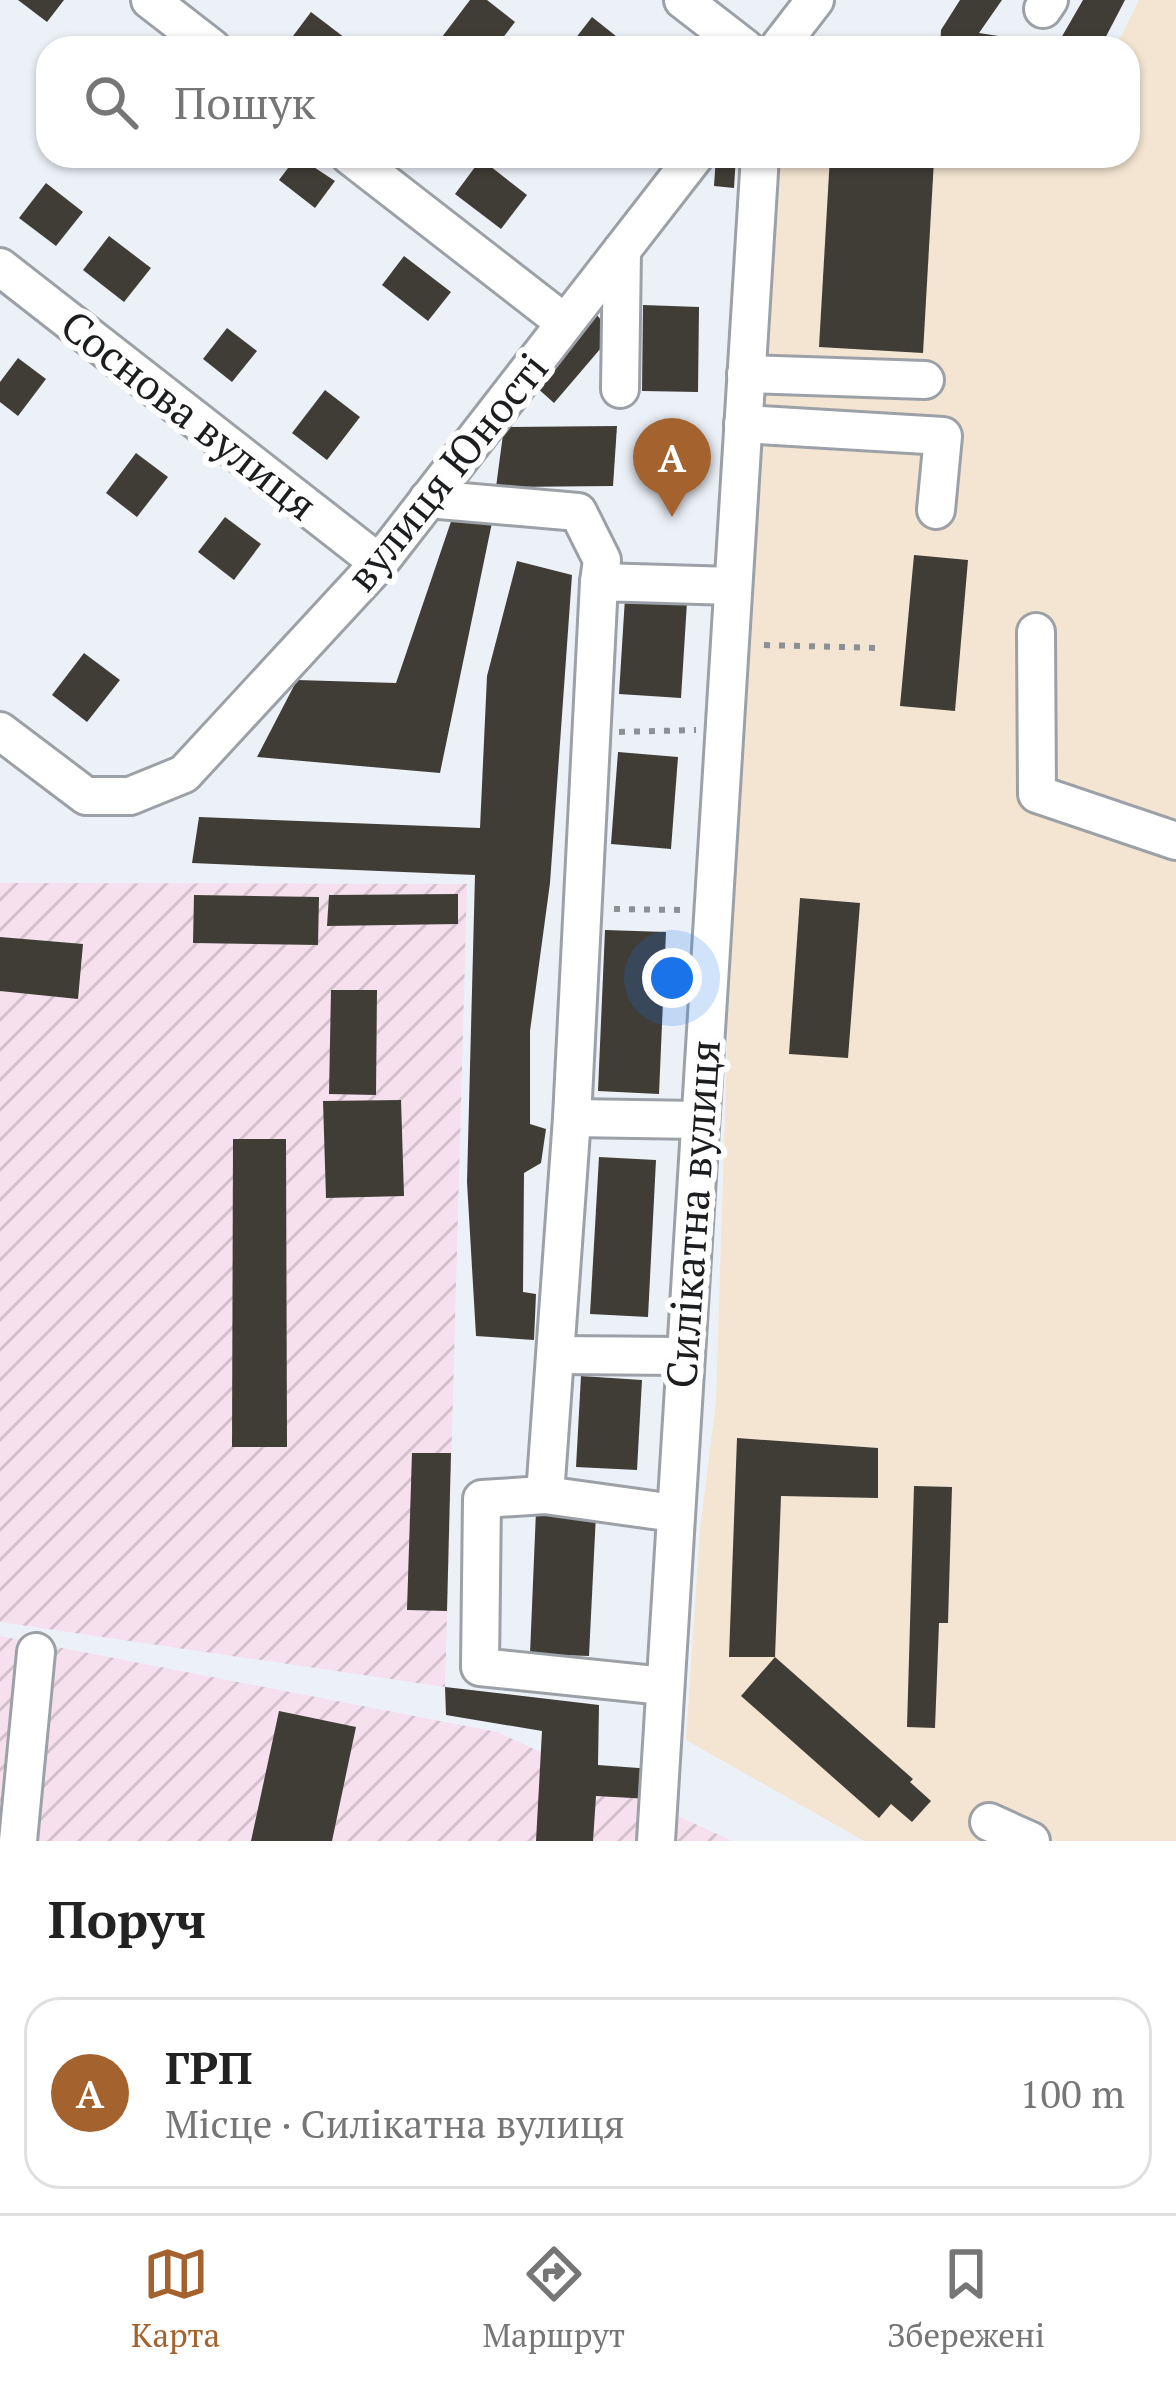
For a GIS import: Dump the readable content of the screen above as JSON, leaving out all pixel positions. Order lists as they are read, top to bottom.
{
  "streets": {
    "street": ["Соснова вулиця", "вулиця Юності", "Силікатна вулиця"]
  },
  "crossings": [
    ["Соснова вулиця", "вулиця Юності"]
  ],
  "page": {
    "search": "Пошук",
    "pins": "A",
    "heading": "Поруч",
    "list": [
      {
        "mark": "A",
        "name": "ГРП",
        "note": "Місце · Силікатна вулиця",
        "value": "100 m"
      }
    ],
    "nav": ["Карта", "Маршрут", "Збережені"]
  }
}
